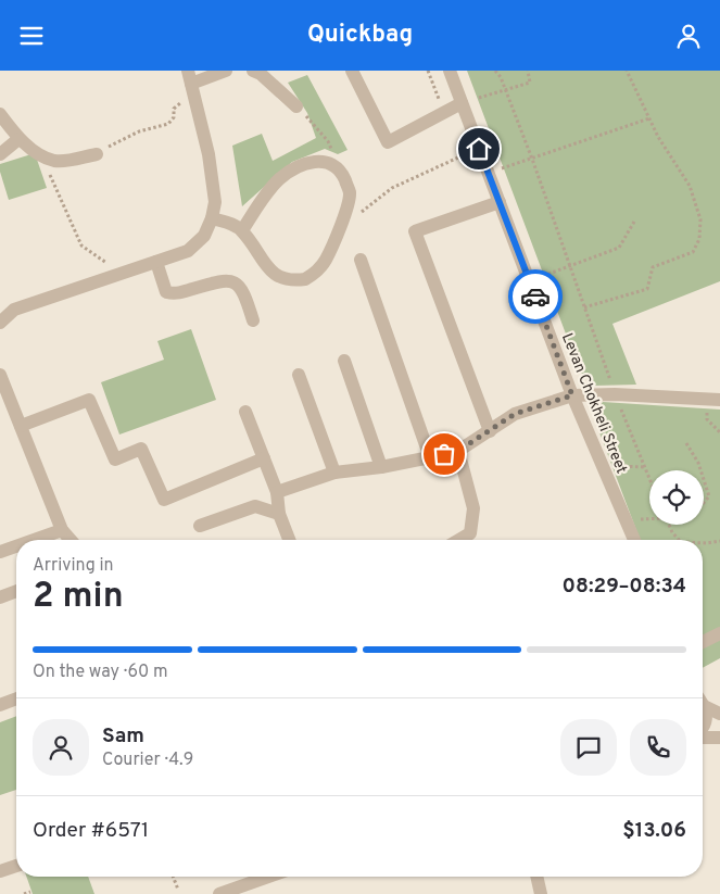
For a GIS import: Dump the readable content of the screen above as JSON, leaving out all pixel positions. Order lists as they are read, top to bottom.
{
  "streets": {
    "street": ["Levan Chokheli Street"]
  },
  "page": {
    "header": "Quickbag",
    "heading": ["2 min", "Arriving in", "08:29–08:34"],
    "panel": [
      "Sam",
      "Courier · 4.9",
      "Order #6571",
      "$13.06"
    ],
    "bar": "On the way · 60 m"
  }
}
